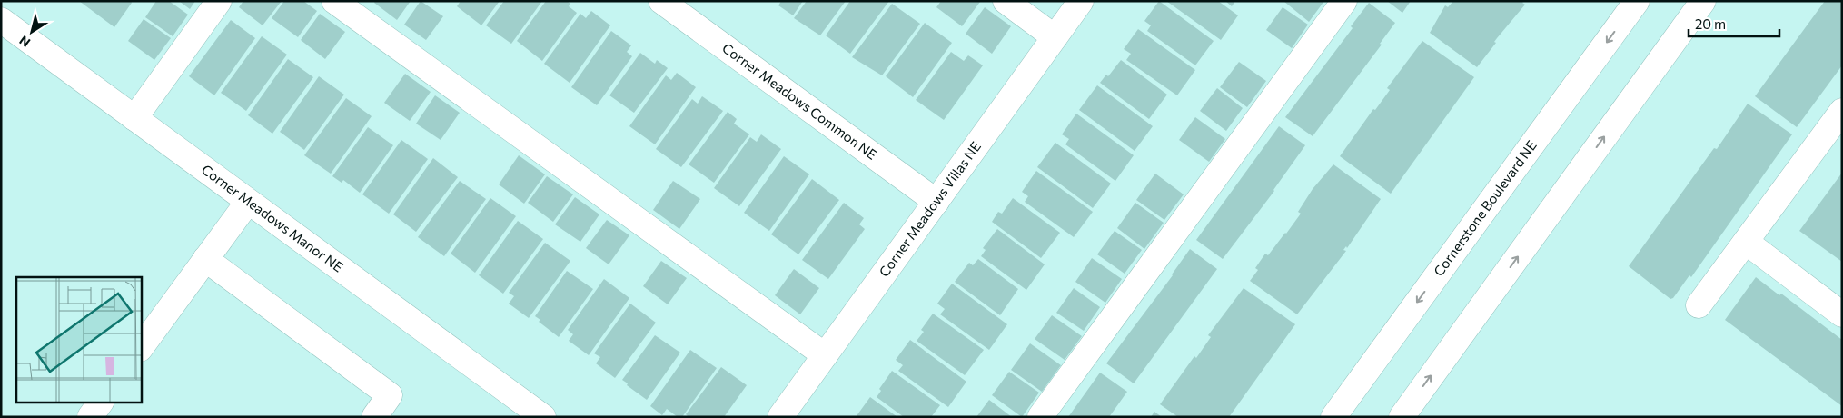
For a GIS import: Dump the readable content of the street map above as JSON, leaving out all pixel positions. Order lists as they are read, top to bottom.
{
  "streets": {
    "street": [
      "Corner Meadows Common NE",
      "Corner Meadows Villas NE",
      "Cornerstone Boulevard NE",
      "Corner Meadows Manor NE"
    ]
  },
  "crossings": [
    ["Corner Meadows Common NE", "Corner Meadows Villas NE"]
  ],
  "scale_bar": "20 m",
  "north": "bottom left"
}
